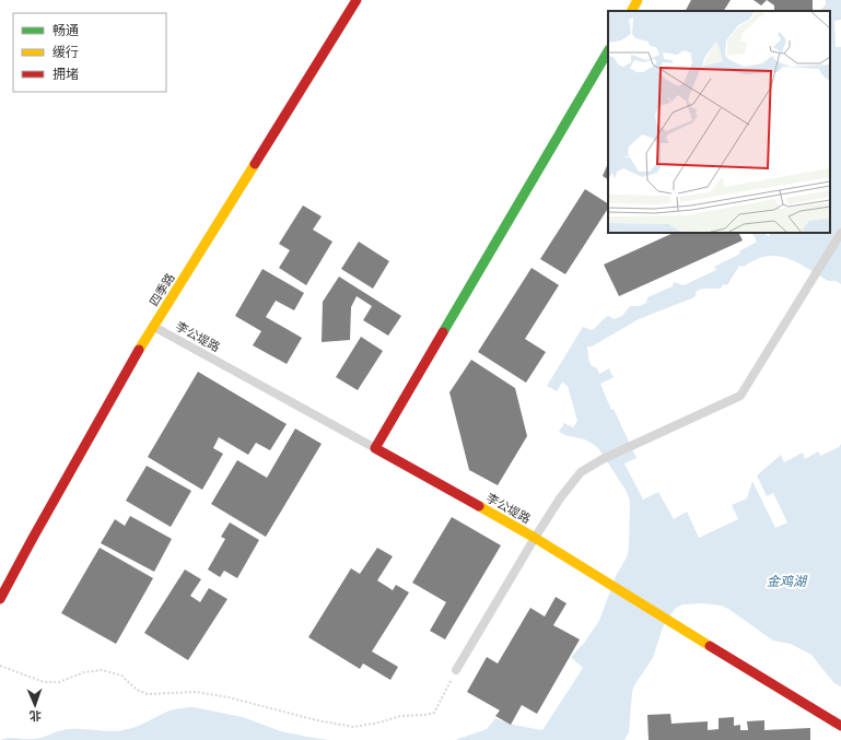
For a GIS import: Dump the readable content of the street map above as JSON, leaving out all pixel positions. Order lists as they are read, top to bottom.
{
  "streets": {
    "street": ["四季路", "李公堤路"]
  },
  "crossings": [
    ["四季路", "李公堤路"]
  ],
  "water": ["金鸡湖"],
  "legend": ["畅通", "缓行", "拥堵"],
  "north": "bottom"
}
